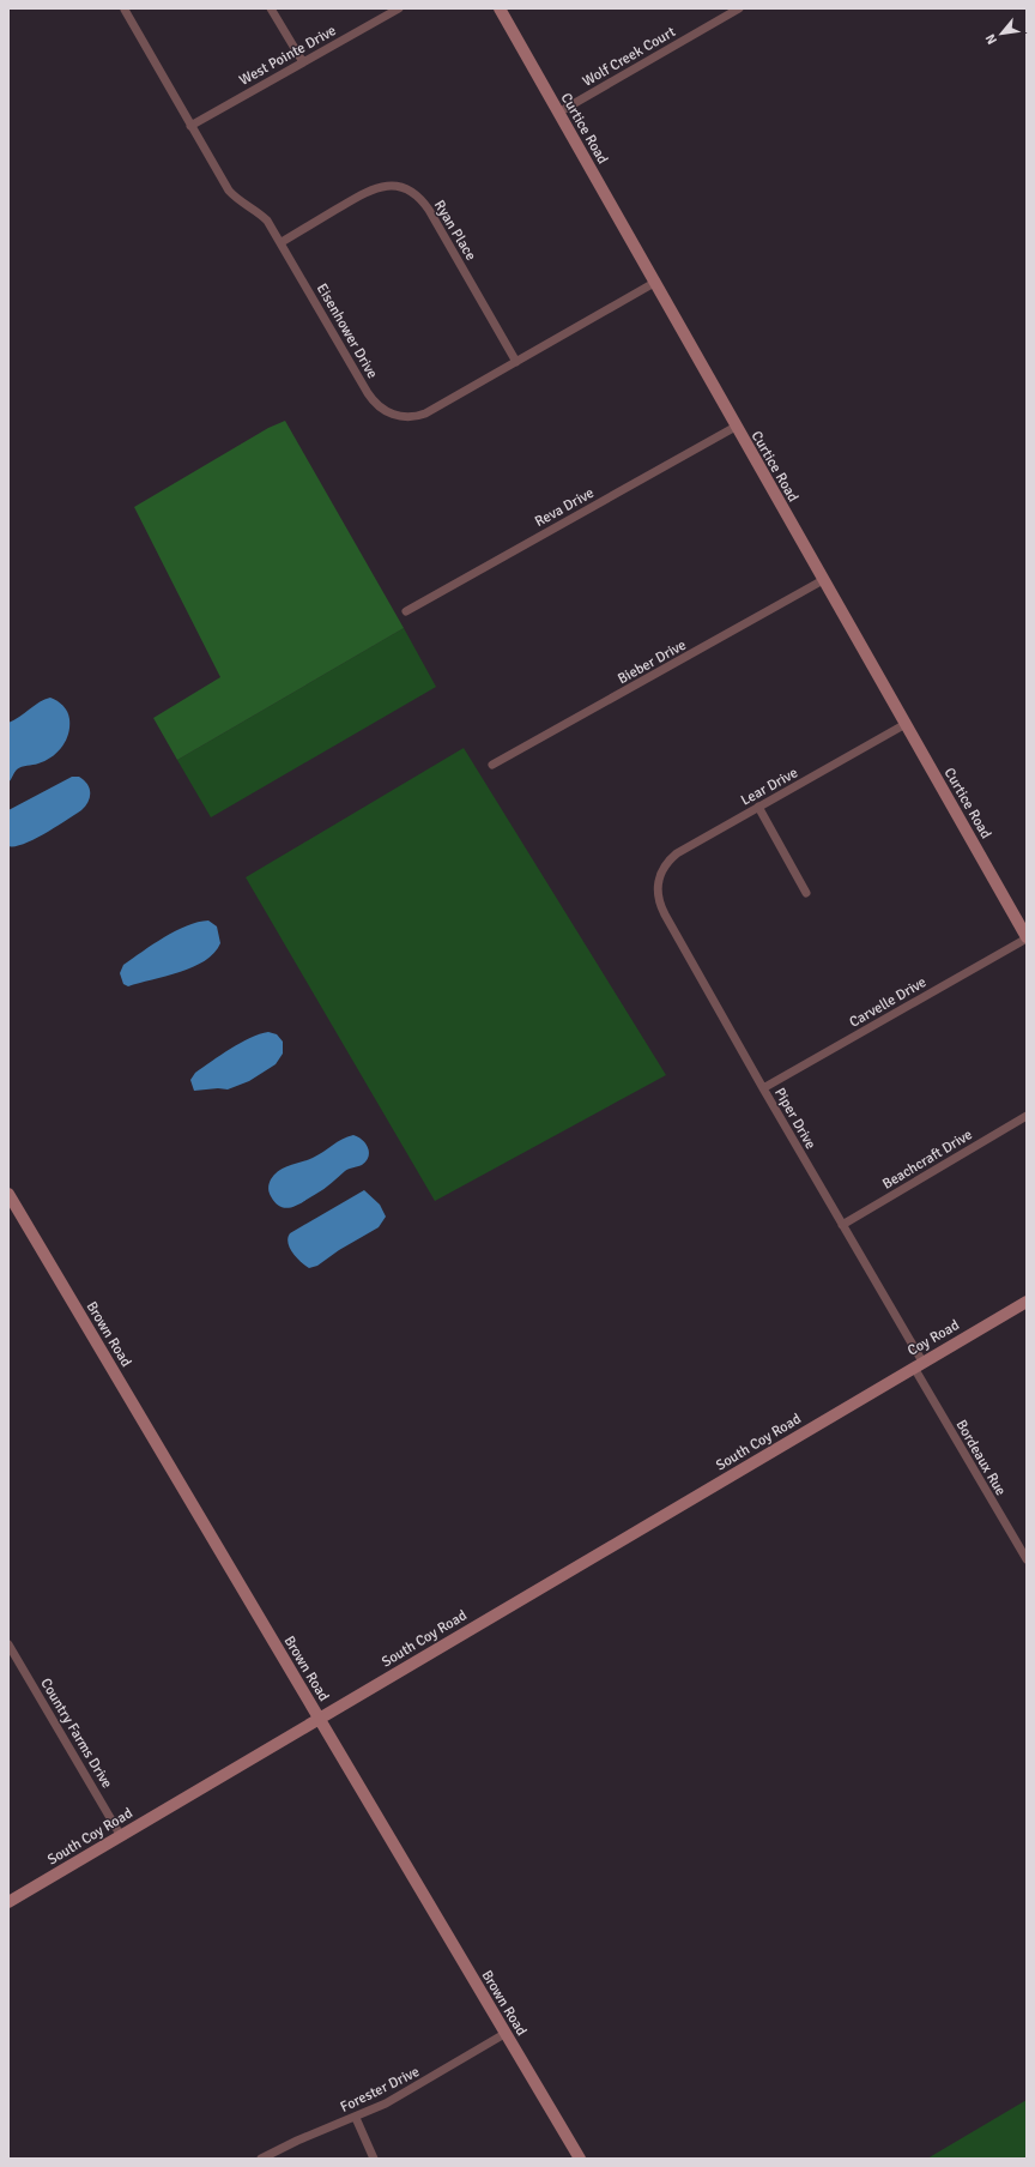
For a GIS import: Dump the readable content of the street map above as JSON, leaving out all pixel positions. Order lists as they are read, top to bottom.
{
  "streets": {
    "street": [
      "West Pointe Drive",
      "Wolf Creek Court",
      "Curtice Road",
      "Ryan Place",
      "Eisenhower Drive",
      "Reva Drive",
      "Bieber Drive",
      "Lear Drive",
      "Carvelle Drive",
      "Piper Drive",
      "Beachcraft Drive",
      "Brown Road",
      "Coy Road",
      "South Coy Road",
      "Bordeaux Rue",
      "Country Farms Drive",
      "Forester Drive"
    ]
  },
  "crossings": [
    ["West Pointe Drive", "Eisenhower Drive"],
    ["Wolf Creek Court", "Curtice Road"],
    ["Curtice Road", "Eisenhower Drive"],
    ["Curtice Road", "Reva Drive"],
    ["Curtice Road", "Bieber Drive"],
    ["Curtice Road", "Lear Drive"],
    ["Curtice Road", "Carvelle Drive"],
    ["Ryan Place", "Eisenhower Drive"],
    ["Lear Drive", "Piper Drive"],
    ["Carvelle Drive", "Piper Drive"],
    ["Piper Drive", "Beachcraft Drive"],
    ["Piper Drive", "Coy Road"],
    ["Piper Drive", "Bordeaux Rue"],
    ["Brown Road", "South Coy Road"],
    ["Brown Road", "Forester Drive"],
    ["Coy Road", "South Coy Road"],
    ["Coy Road", "Bordeaux Rue"],
    ["South Coy Road", "Country Farms Drive"]
  ],
  "north": "bottom left"
}
